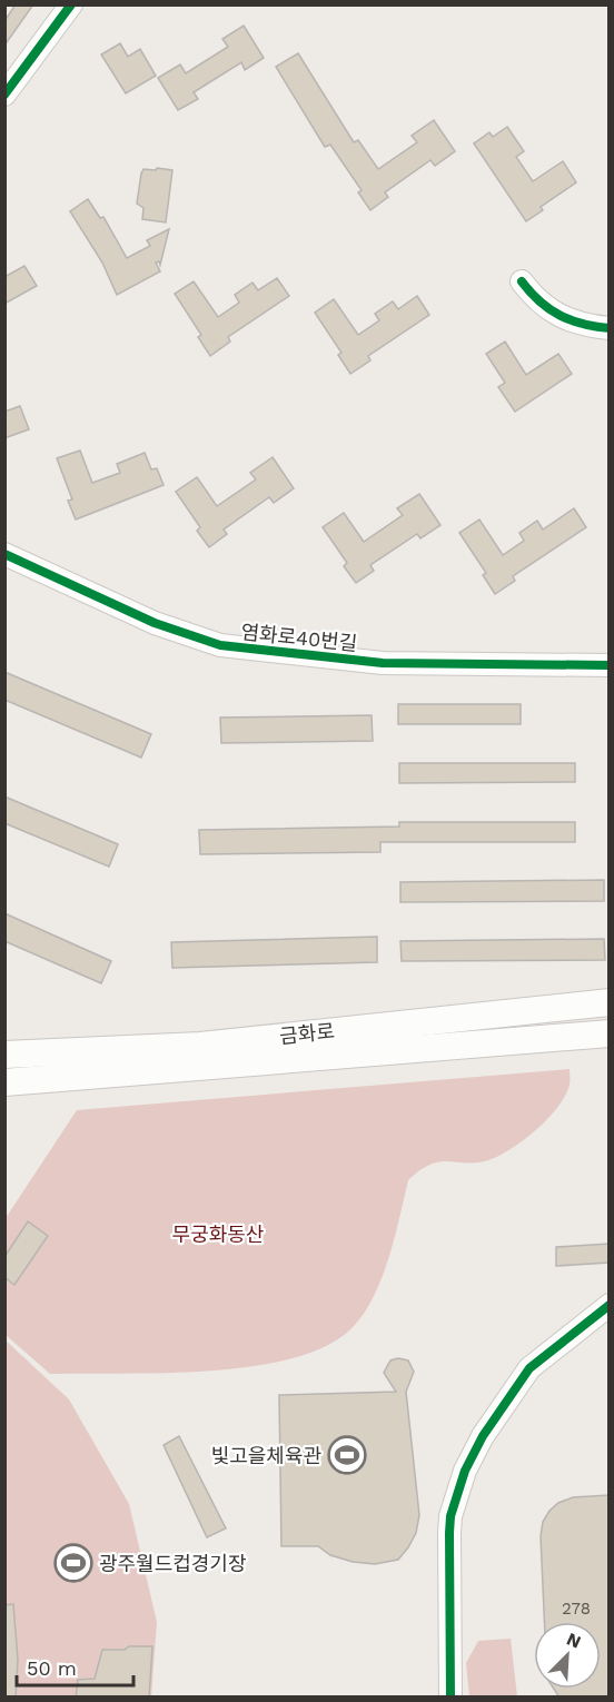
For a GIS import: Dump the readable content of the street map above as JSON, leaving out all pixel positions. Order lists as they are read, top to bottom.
{
  "streets": {
    "main road": ["금화로"],
    "street": ["염화로40번길"]
  },
  "parks": ["무궁화동산"],
  "places": {
    "sports": ["빛고을체육관", "광주월드컵경기장"]
  },
  "house_numbers": ["278"],
  "scale_bar": "50 m",
  "north": "top right"
}
